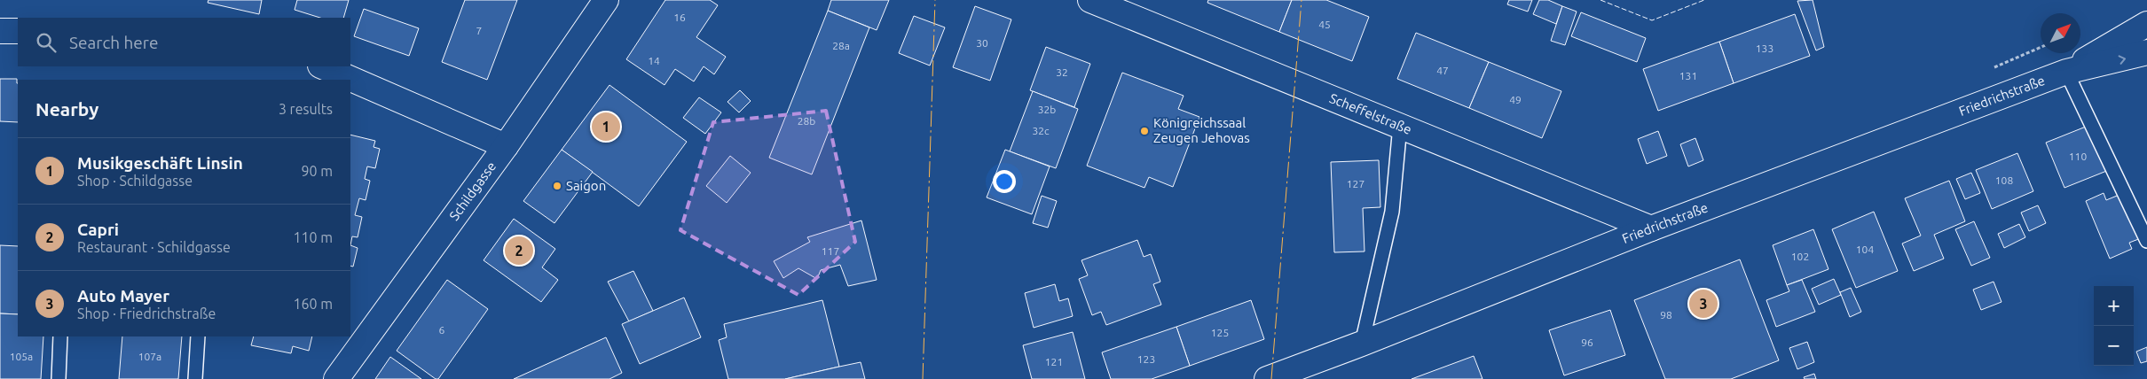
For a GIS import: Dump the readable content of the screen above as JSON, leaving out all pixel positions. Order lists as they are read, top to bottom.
{
  "streets": {
    "street": ["Friedrichstraße", "Scheffelstraße", "Schildgasse"]
  },
  "crossings": [
    ["Friedrichstraße", "Scheffelstraße"]
  ],
  "places": ["Königreichssaal Zeugen Jehovas", "Saigon"],
  "house_numbers": [
    "16",
    "45",
    "7",
    "30",
    "28a",
    "133",
    "14",
    "47",
    "32",
    "131",
    "49",
    "32b",
    "28b",
    "32c",
    "110",
    "108",
    "127",
    "104",
    "117",
    "102",
    "98",
    "6",
    "125",
    "96",
    "105a",
    "107a",
    "123",
    "121"
  ],
  "north": "top right",
  "page": {
    "search": "Search here",
    "heading": ["Nearby", "3 results"],
    "pins": ["1", "2", "3"],
    "list": [
      {
        "mark": "1",
        "name": "Musikgeschäft Linsin",
        "note": "Shop · Schildgasse",
        "value": "90 m"
      },
      {
        "mark": "2",
        "name": "Capri",
        "note": "Restaurant · Schildgasse",
        "value": "110 m"
      },
      {
        "mark": "3",
        "name": "Auto Mayer",
        "note": "Shop · Friedrichstraße",
        "value": "160 m"
      }
    ],
    "map_buttons": ["+", "−"]
  }
}
